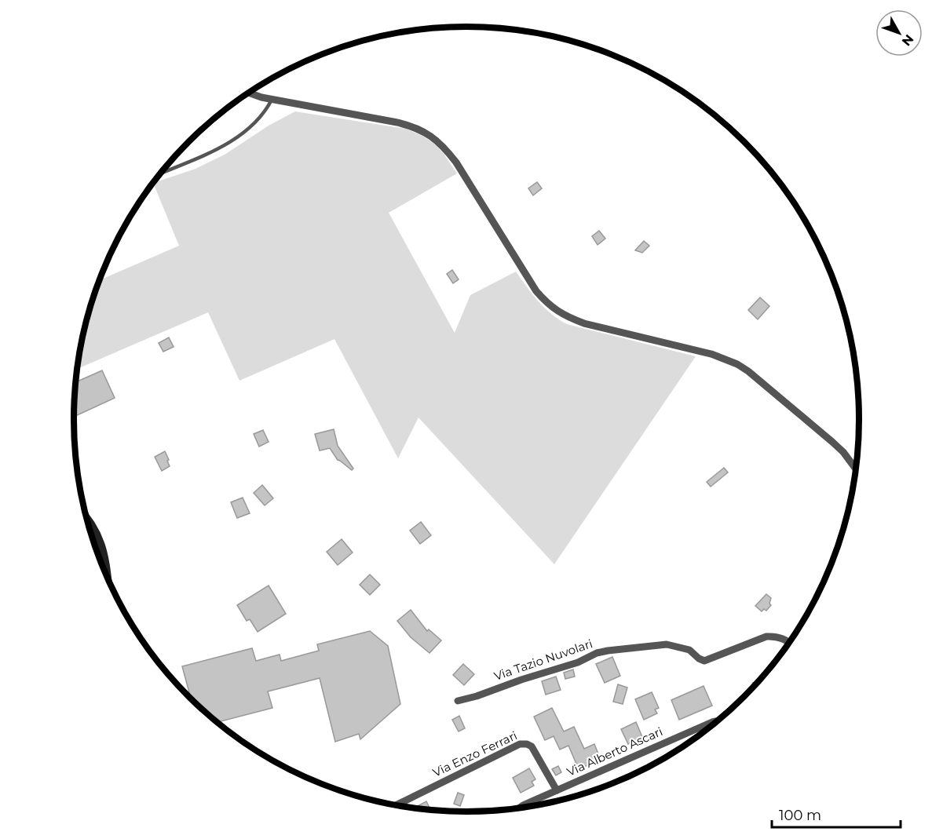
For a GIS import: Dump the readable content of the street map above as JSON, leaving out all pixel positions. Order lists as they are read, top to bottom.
{
  "streets": {
    "street": ["Via Tazio Nuvolari", "Via Alberto Ascari", "Via Enzo Ferrari"]
  },
  "crossings": [
    ["Via Alberto Ascari", "Via Enzo Ferrari"]
  ],
  "scale_bar": "100 m",
  "north": "bottom right"
}
